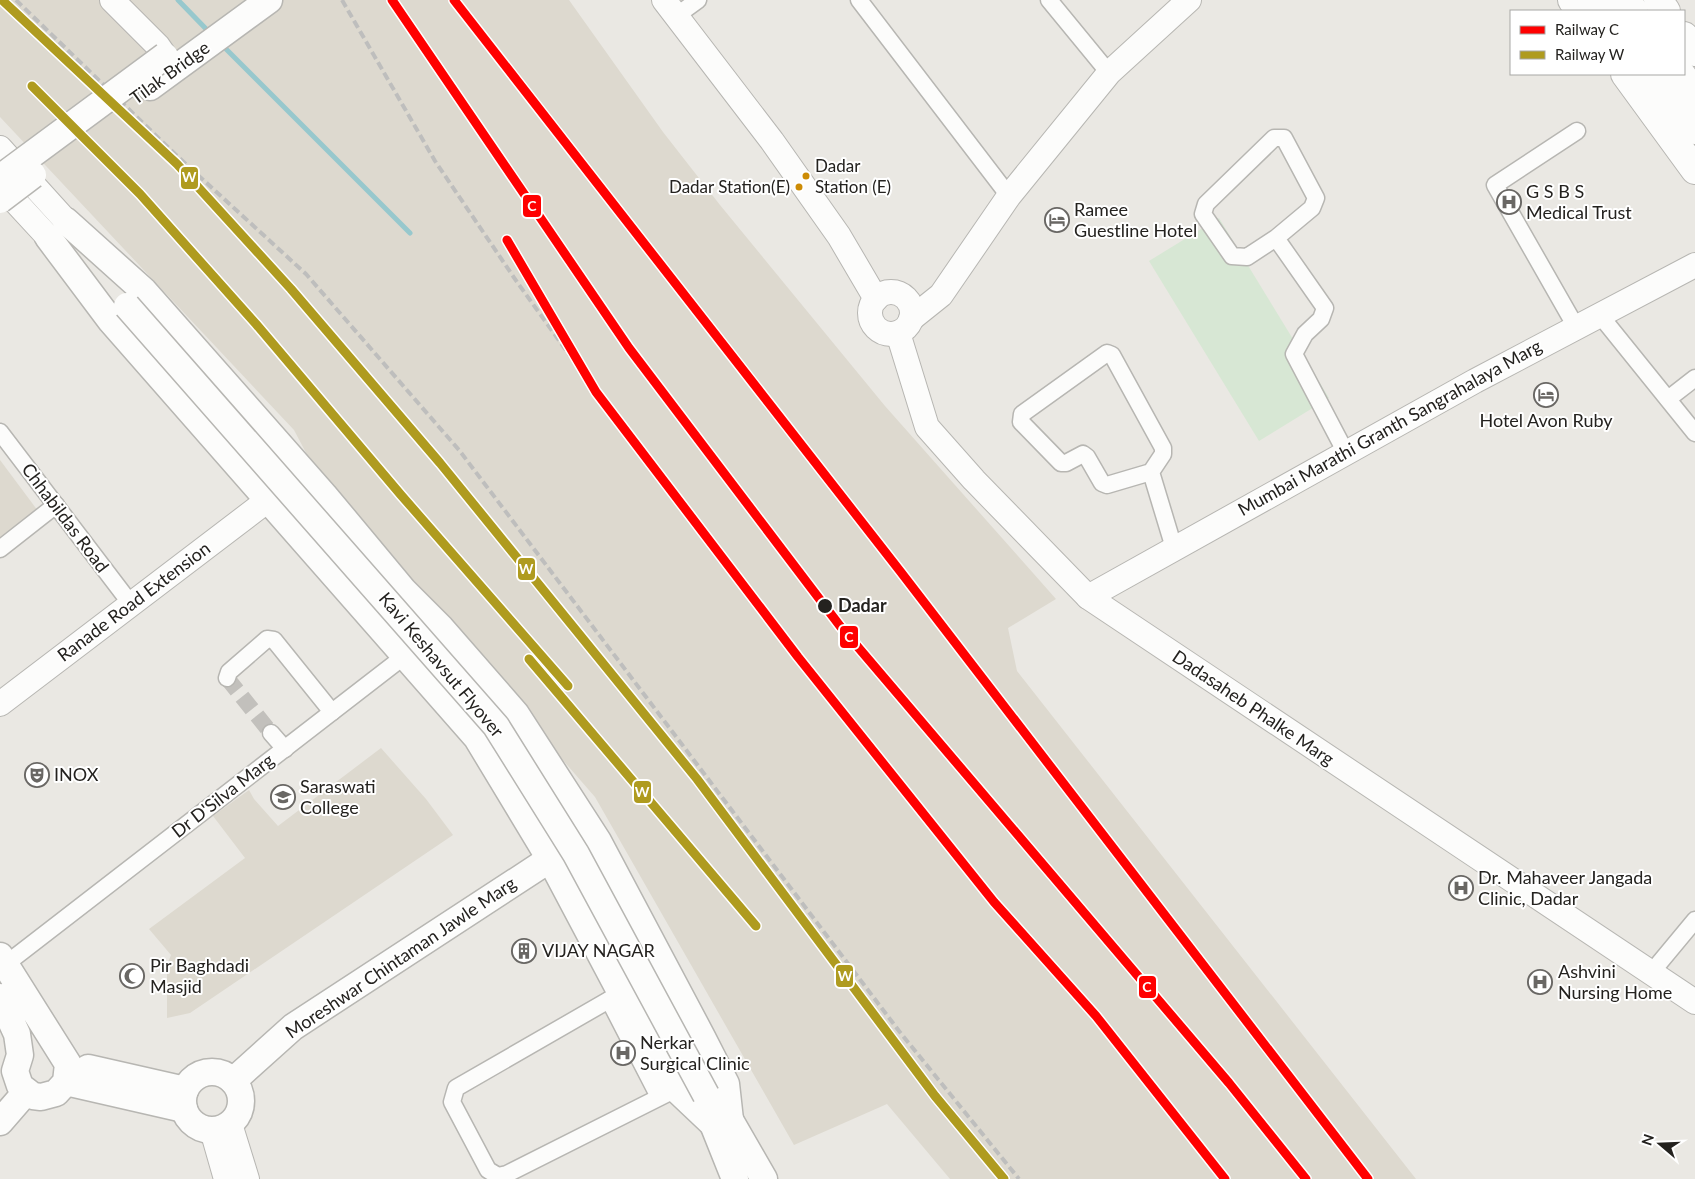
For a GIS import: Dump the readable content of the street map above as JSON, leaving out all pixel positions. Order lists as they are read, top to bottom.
{
  "streets": {
    "main road": ["Tilak Bridge", "Kavi Keshavsut Flyover", "Moreshwar Chintaman Jawle Marg"],
    "street": [
      "Mumbai Marathi Granth Sangrahalaya Marg",
      "Chhabildas Road",
      "Ranade Road Extension",
      "Dadasaheb Phalke Marg",
      "Dr D'Silva Marg"
    ]
  },
  "crossings": [
    ["Mumbai Marathi Granth Sangrahalaya Marg", "Dadasaheb Phalke Marg"],
    ["Chhabildas Road", "Ranade Road Extension"]
  ],
  "places": {
    "other": ["Dadar Station (E)", "Dadar Station(E)", "Dadar"],
    "hospital": [
      "G S B S Medical Trust",
      "Dr. Mahaveer Jangada Clinic, Dadar",
      "Ashvini Nursing Home",
      "Nerkar Surgical Clinic"
    ],
    "hotel": ["Ramee Guestline Hotel", "Hotel Avon Ruby"],
    "theatre": ["INOX"],
    "school or university": ["Saraswati College"],
    "building": ["VIJAY NAGAR"],
    "mosque": ["Pir Baghdadi Masjid"]
  },
  "lines": ["rail line C", "rail line W"],
  "legend": ["Railway C", "Railway W"],
  "north": "left"
}
